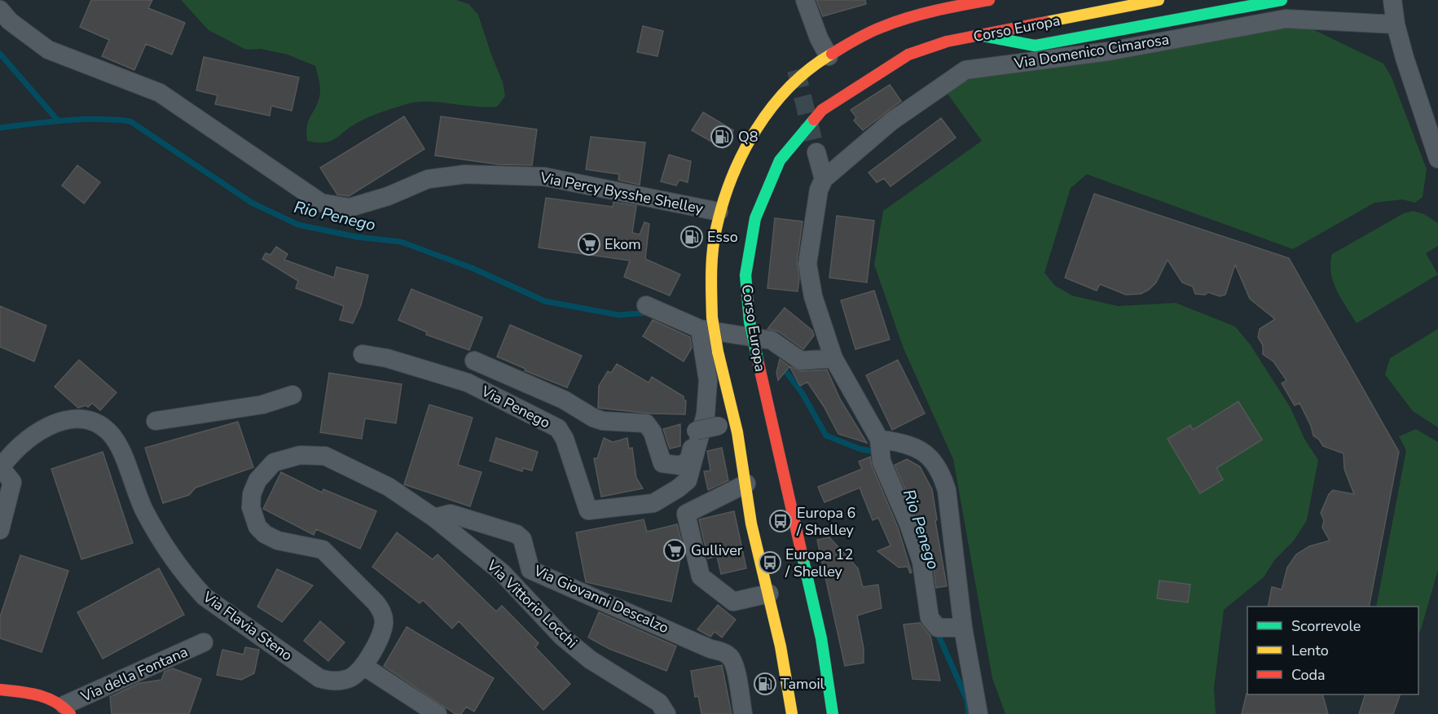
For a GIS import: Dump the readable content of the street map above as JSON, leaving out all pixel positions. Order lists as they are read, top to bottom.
{
  "streets": {
    "main road": ["Corso Europa"],
    "street": [
      "Via Domenico Cimarosa",
      "Via Percy Bysshe Shelley",
      "Via Penego",
      "Via Giovanni Descalzo",
      "Via Vittorio Locchi",
      "Via Flavia Steno",
      "Via della Fontana"
    ]
  },
  "crossings": [
    ["Via Giovanni Descalzo", "Via Vittorio Locchi"],
    ["Via Giovanni Descalzo", "Via Flavia Steno"],
    ["Via Vittorio Locchi", "Via Flavia Steno"]
  ],
  "water": ["Rio Penego"],
  "places": {
    "fuel station": ["Q8", "Esso", "Tamoil"],
    "supermarket": ["Ekom", "Gulliver"],
    "bus stop": ["Europa 6 / Shelley", "Europa 12 / Shelley"]
  },
  "legend": ["Scorrevole", "Lento", "Coda"]
}
